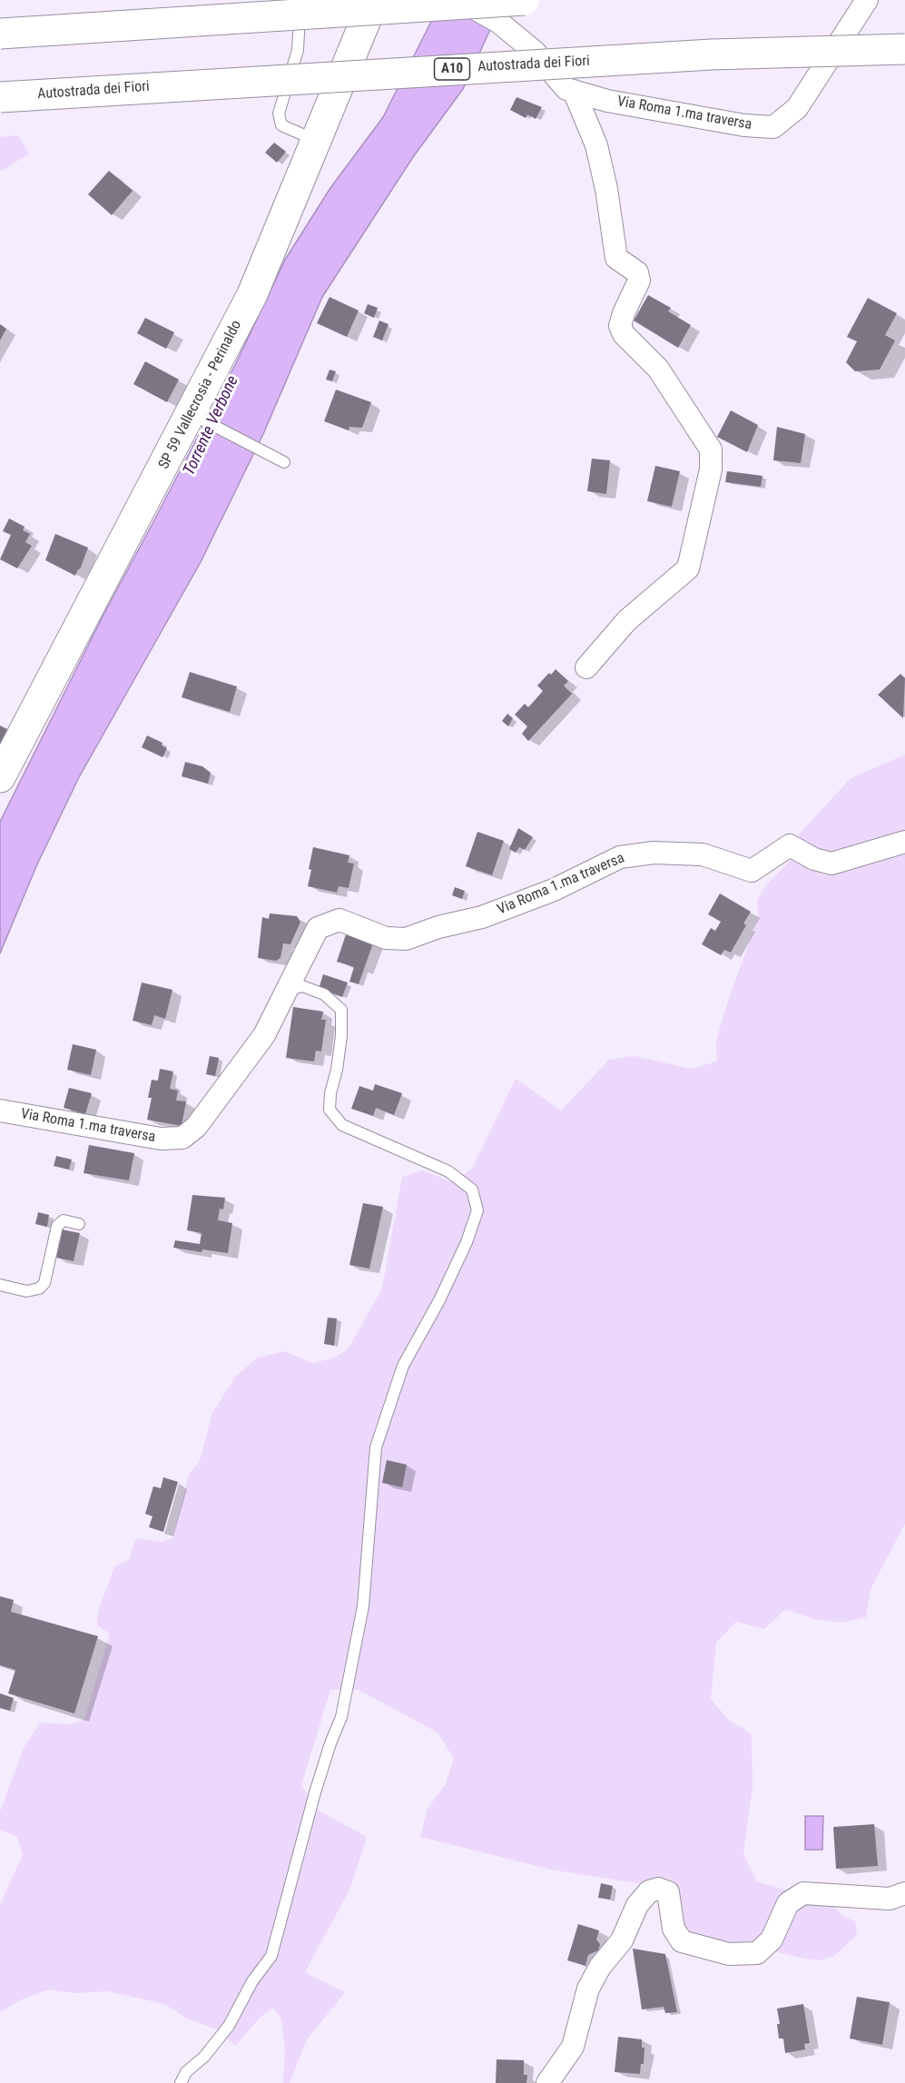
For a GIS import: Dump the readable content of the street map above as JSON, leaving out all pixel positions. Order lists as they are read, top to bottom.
{
  "streets": {
    "main road": ["Autostrada dei Fiori", "A10", "SP 59 Vallecrosia - Perinaldo"],
    "street": ["Via Roma 1.ma traversa"]
  },
  "water": ["Torrente Verbone"]
}
